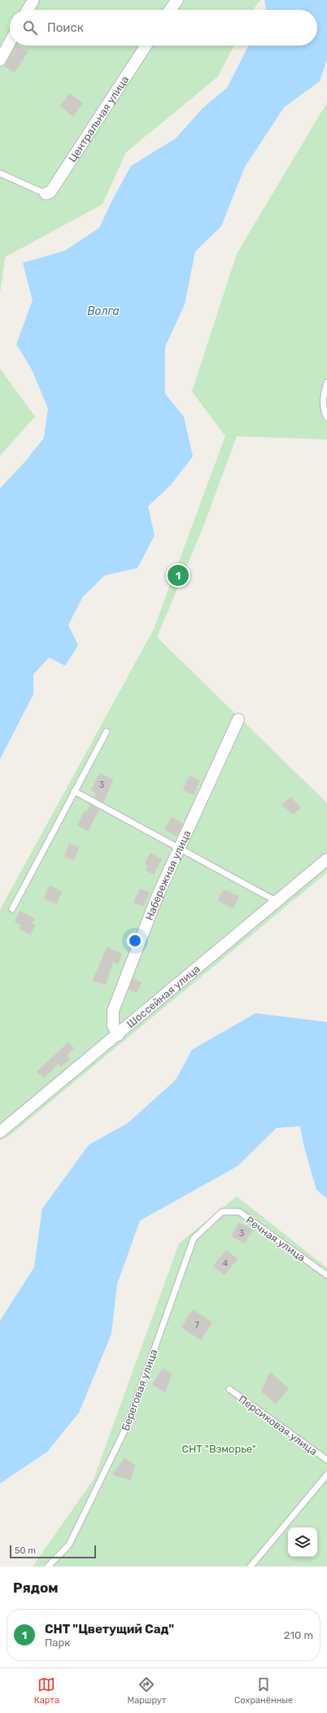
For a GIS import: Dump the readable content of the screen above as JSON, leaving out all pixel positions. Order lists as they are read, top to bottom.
{
  "streets": {
    "street": ["Центральная улица", "Набережная улица", "Шоссейная улица"],
    "lane": ["Речная улица", "Береговая улица", "Персиковая улица"]
  },
  "crossings": [
    ["Набережная улица", "Шоссейная улица"],
    ["Речная улица", "Береговая улица"]
  ],
  "water": ["Волга"],
  "parks": ["СНТ \"Взморье\""],
  "house_numbers": [
    "3",
    "3",
    "4",
    "7"
  ],
  "scale_bar": "50 m",
  "page": {
    "search": "Поиск",
    "pins": "1",
    "scale": "50 m",
    "heading": "Рядом",
    "list": [
      {
        "mark": "1",
        "name": "СНТ \"Цветущий Сад\"",
        "note": "Парк",
        "value": "210 m"
      }
    ],
    "nav": ["Карта", "Маршрут", "Сохранённые"]
  }
}
